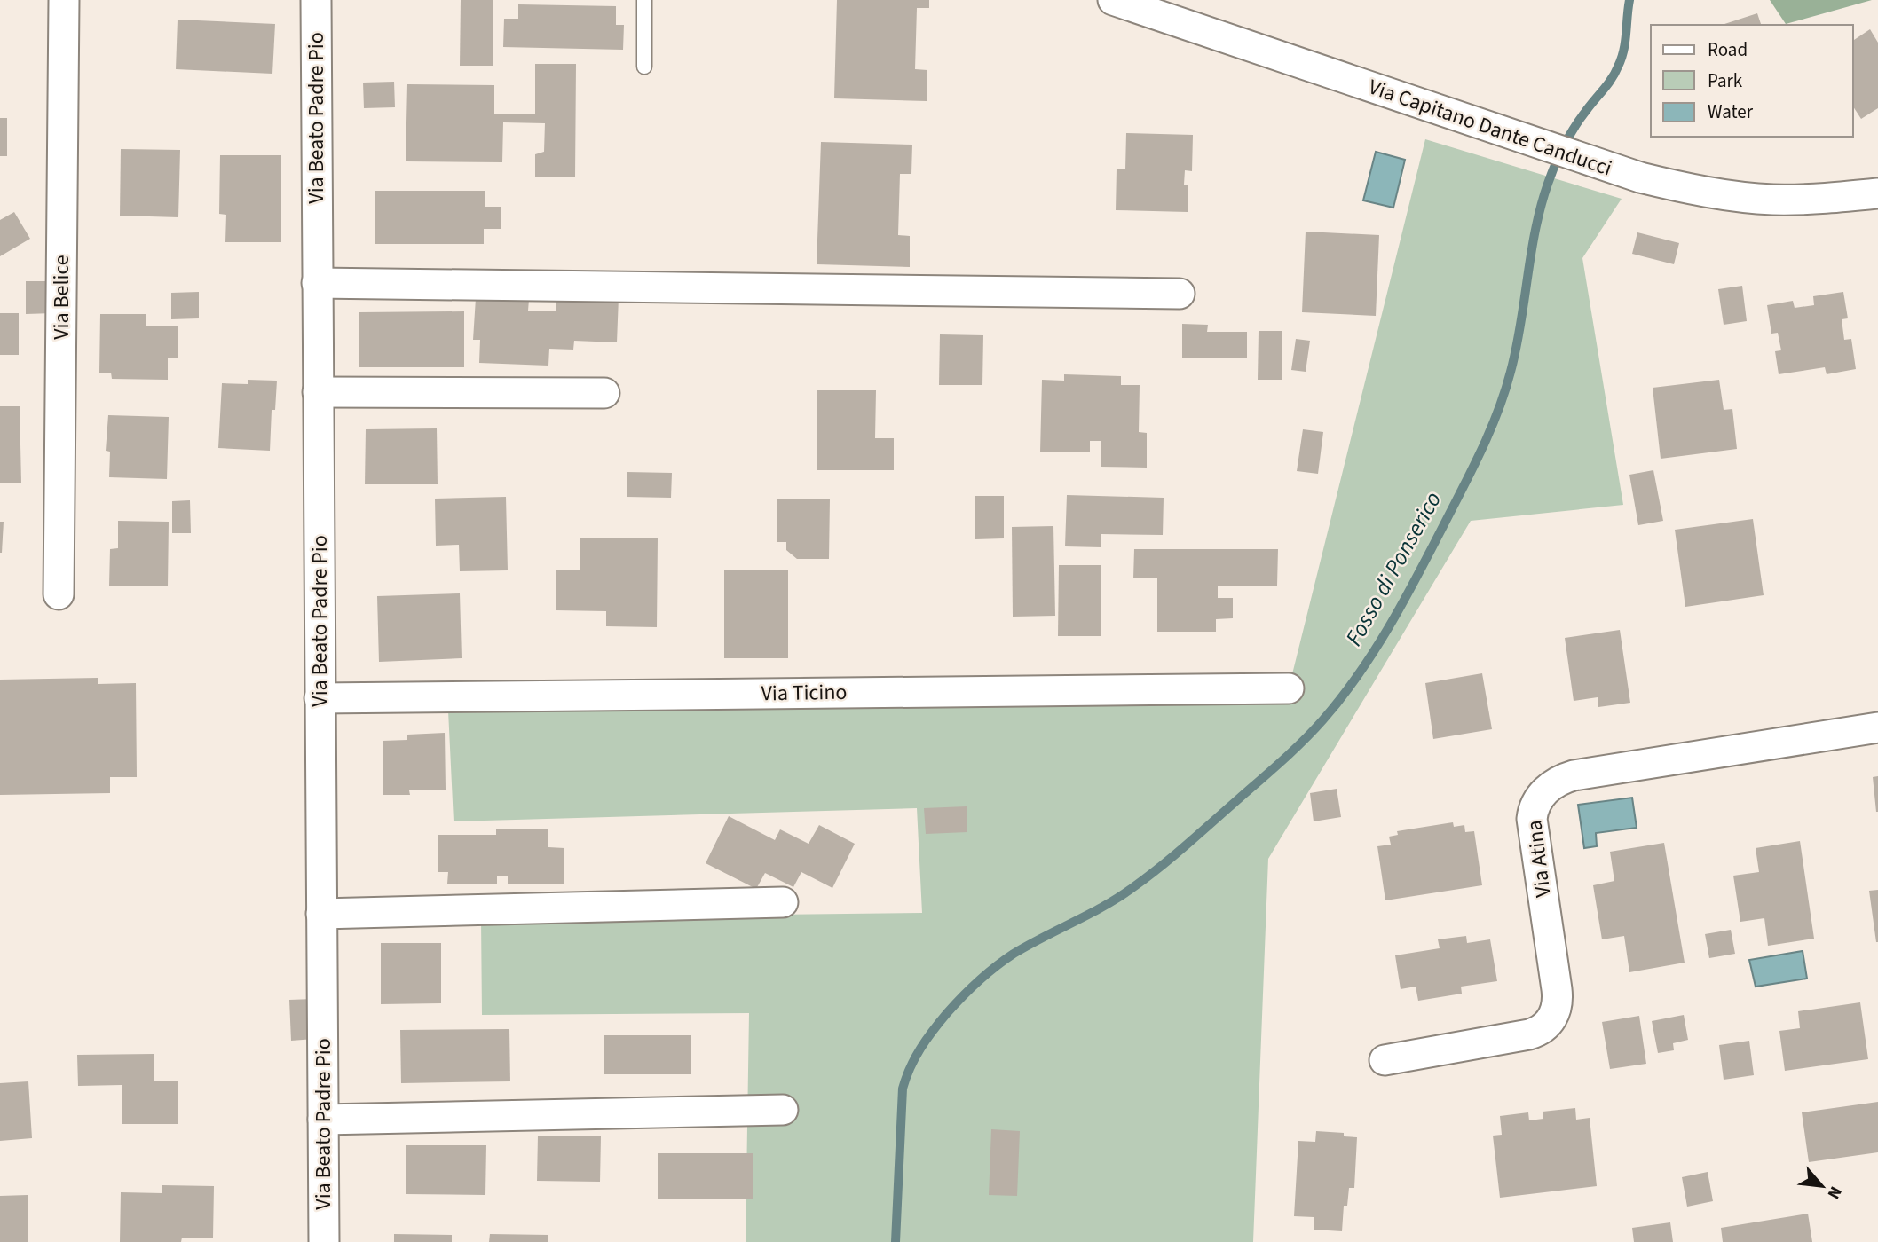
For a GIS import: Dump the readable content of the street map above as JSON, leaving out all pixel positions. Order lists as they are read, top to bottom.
{
  "streets": {
    "street": [
      "Via Beato Padre Pio",
      "Via Capitano Dante Canducci",
      "Via Belice",
      "Via Ticino",
      "Via Atina"
    ]
  },
  "crossings": [
    ["Via Beato Padre Pio", "Via Ticino"]
  ],
  "water": ["Fosso di Ponserico"],
  "legend": ["Road", "Park", "Water"],
  "north": "bottom right"
}
